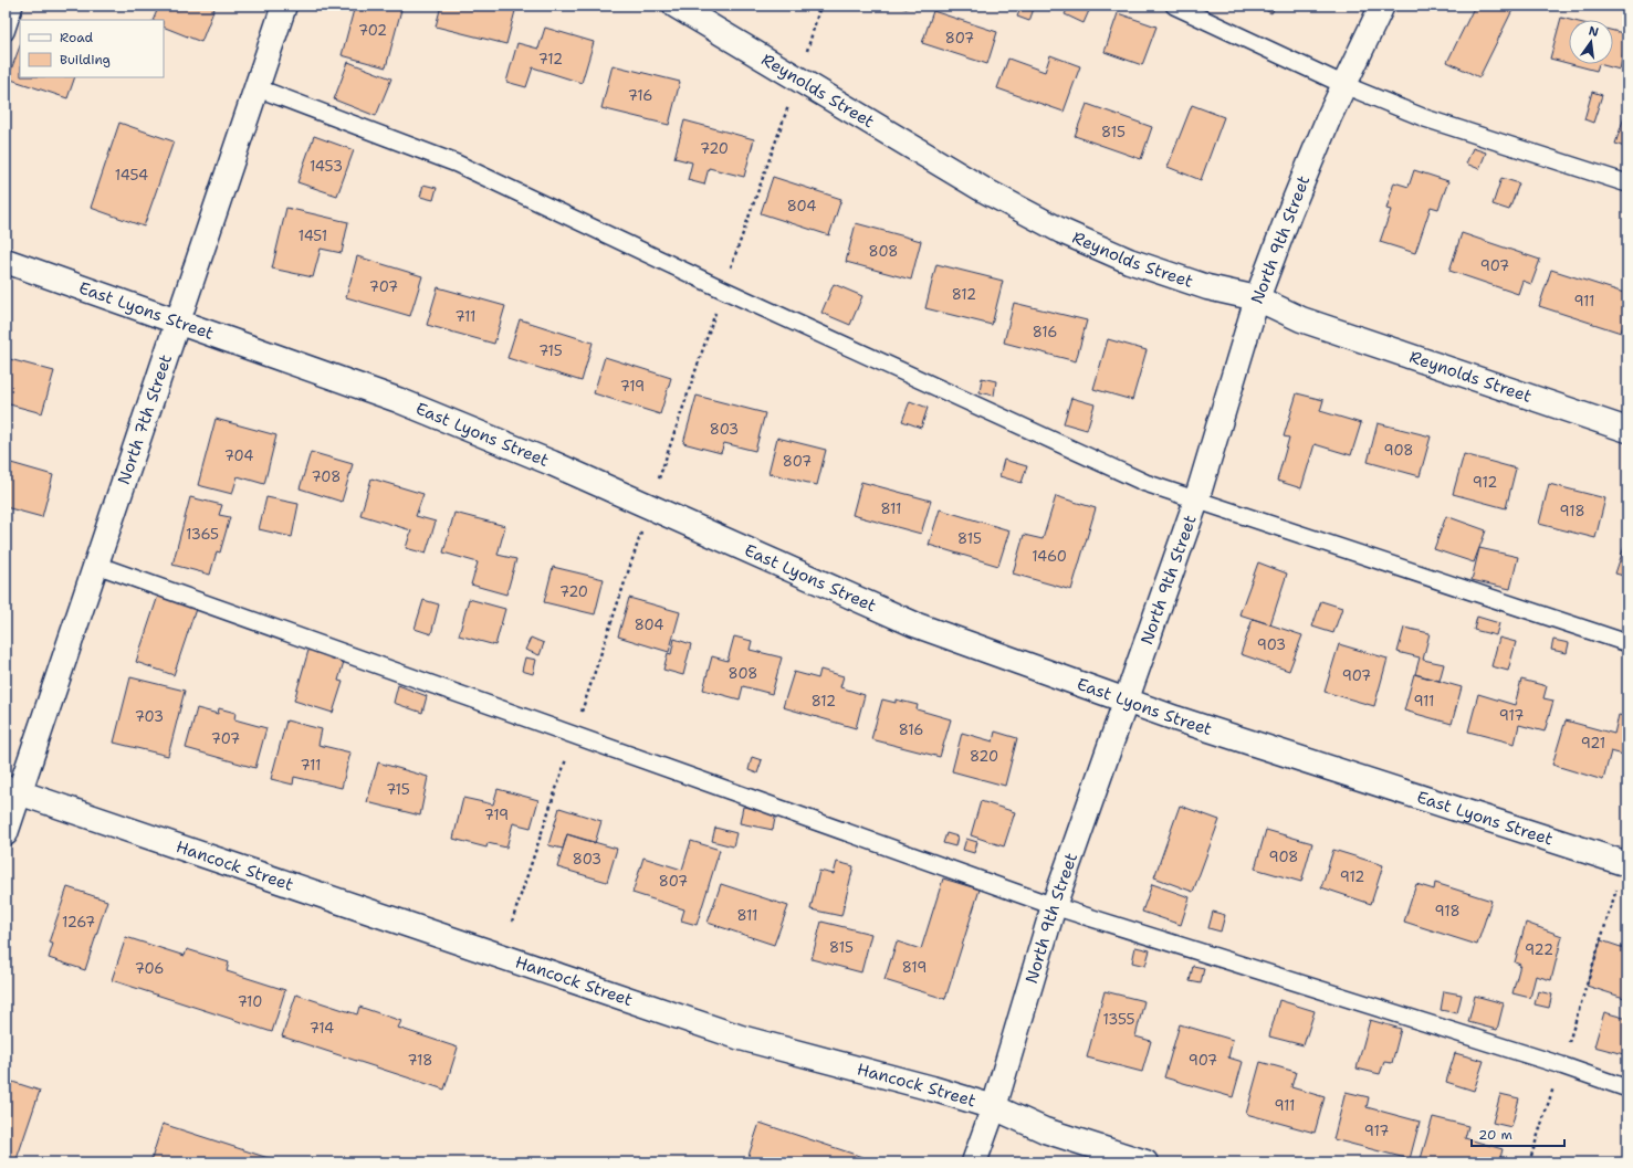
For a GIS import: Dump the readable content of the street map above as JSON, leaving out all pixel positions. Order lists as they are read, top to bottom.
{
  "streets": {
    "street": [
      "Reynolds Street",
      "North 9th Street",
      "East Lyons Street",
      "North 7th Street",
      "Hancock Street"
    ]
  },
  "crossings": [
    ["Reynolds Street", "North 9th Street"],
    ["North 9th Street", "East Lyons Street"],
    ["North 9th Street", "Hancock Street"],
    ["East Lyons Street", "North 7th Street"],
    ["North 7th Street", "Hancock Street"]
  ],
  "house_numbers": [
    "702",
    "807",
    "712",
    "716",
    "815",
    "720",
    "1453",
    "1454",
    "804",
    "1451",
    "808",
    "907",
    "707",
    "812",
    "911",
    "711",
    "816",
    "715",
    "719",
    "803",
    "908",
    "704",
    "807",
    "708",
    "912",
    "811",
    "918",
    "1365",
    "815",
    "1460",
    "720",
    "804",
    "903",
    "808",
    "907",
    "812",
    "911",
    "917",
    "703",
    "816",
    "707",
    "921",
    "820",
    "711",
    "715",
    "719",
    "908",
    "803",
    "912",
    "807",
    "918",
    "811",
    "1267",
    "815",
    "922",
    "819",
    "706",
    "710",
    "1355",
    "714",
    "718",
    "907",
    "911",
    "917"
  ],
  "legend": ["Road", "Building"],
  "scale_bar": "20 m",
  "north": "top"
}
